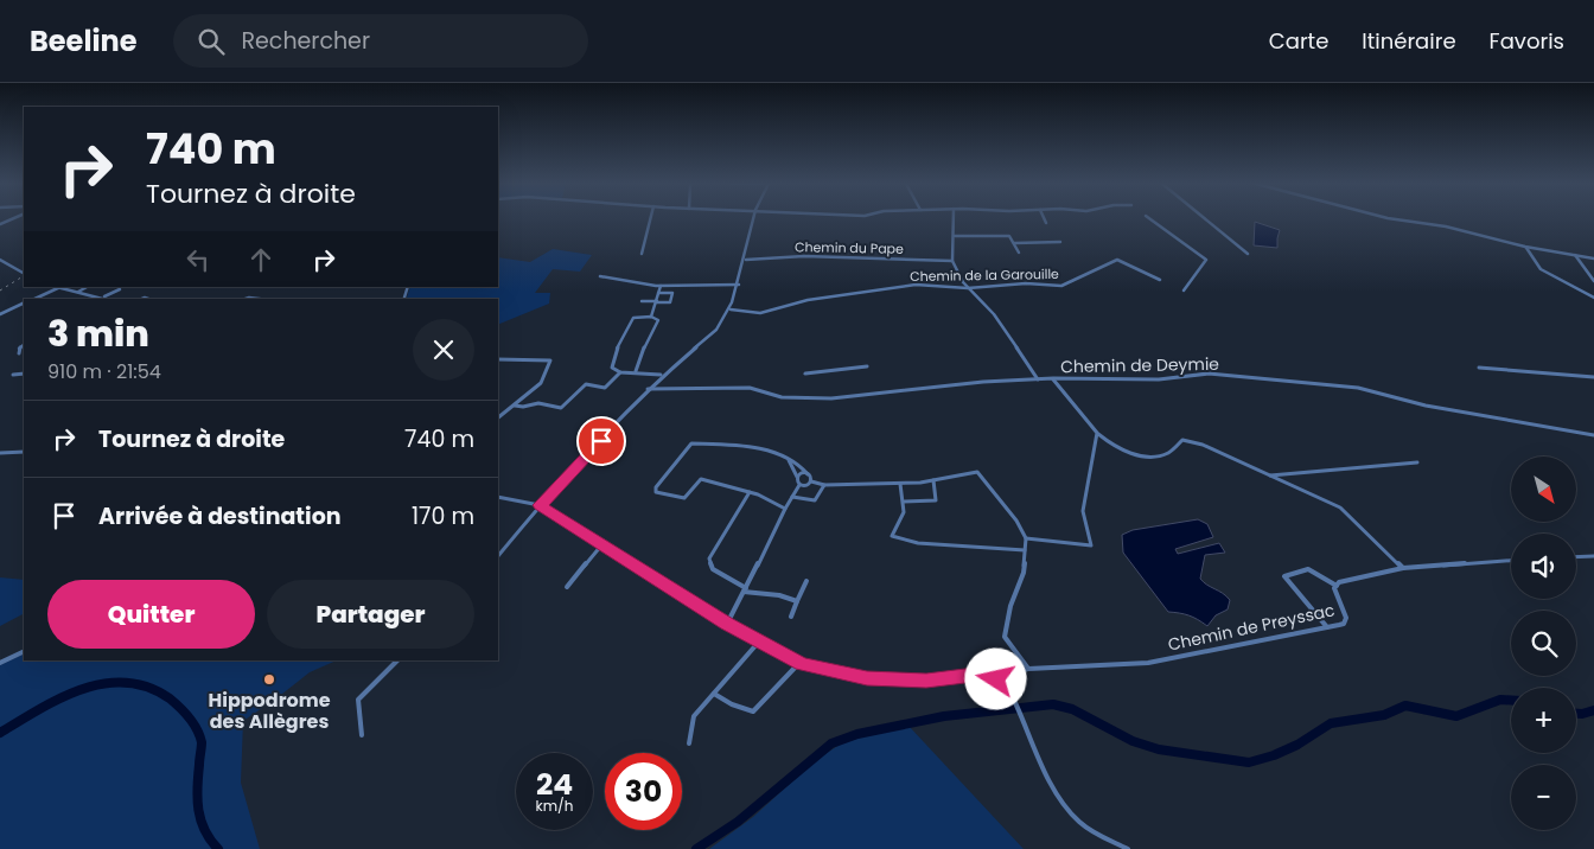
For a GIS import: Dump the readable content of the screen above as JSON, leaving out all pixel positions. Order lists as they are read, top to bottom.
{
  "streets": {
    "street": [
      "Chemin du Pape",
      "Chemin de la Garouille",
      "Chemin de Deymie",
      "Chemin de Preyssac"
    ]
  },
  "places": ["Hippodrome des Allègres"],
  "north": "bottom right",
  "page": {
    "header": "Beeline",
    "search": "Rechercher",
    "nav": ["Carte", "Itinéraire", "Favoris"],
    "turn": ["740 m", "Tournez à droite"],
    "heading": ["3 min", "910 m · 21:54"],
    "list": [
      {
        "name": "Tournez à droite",
        "value": "740 m"
      },
      {
        "name": "Arrivée à destination",
        "value": "170 m"
      }
    ],
    "map_buttons": ["+", "−"],
    "buttons": ["Quitter", "Partager"],
    "speed": "24 km/h",
    "limit": "30"
  }
}
